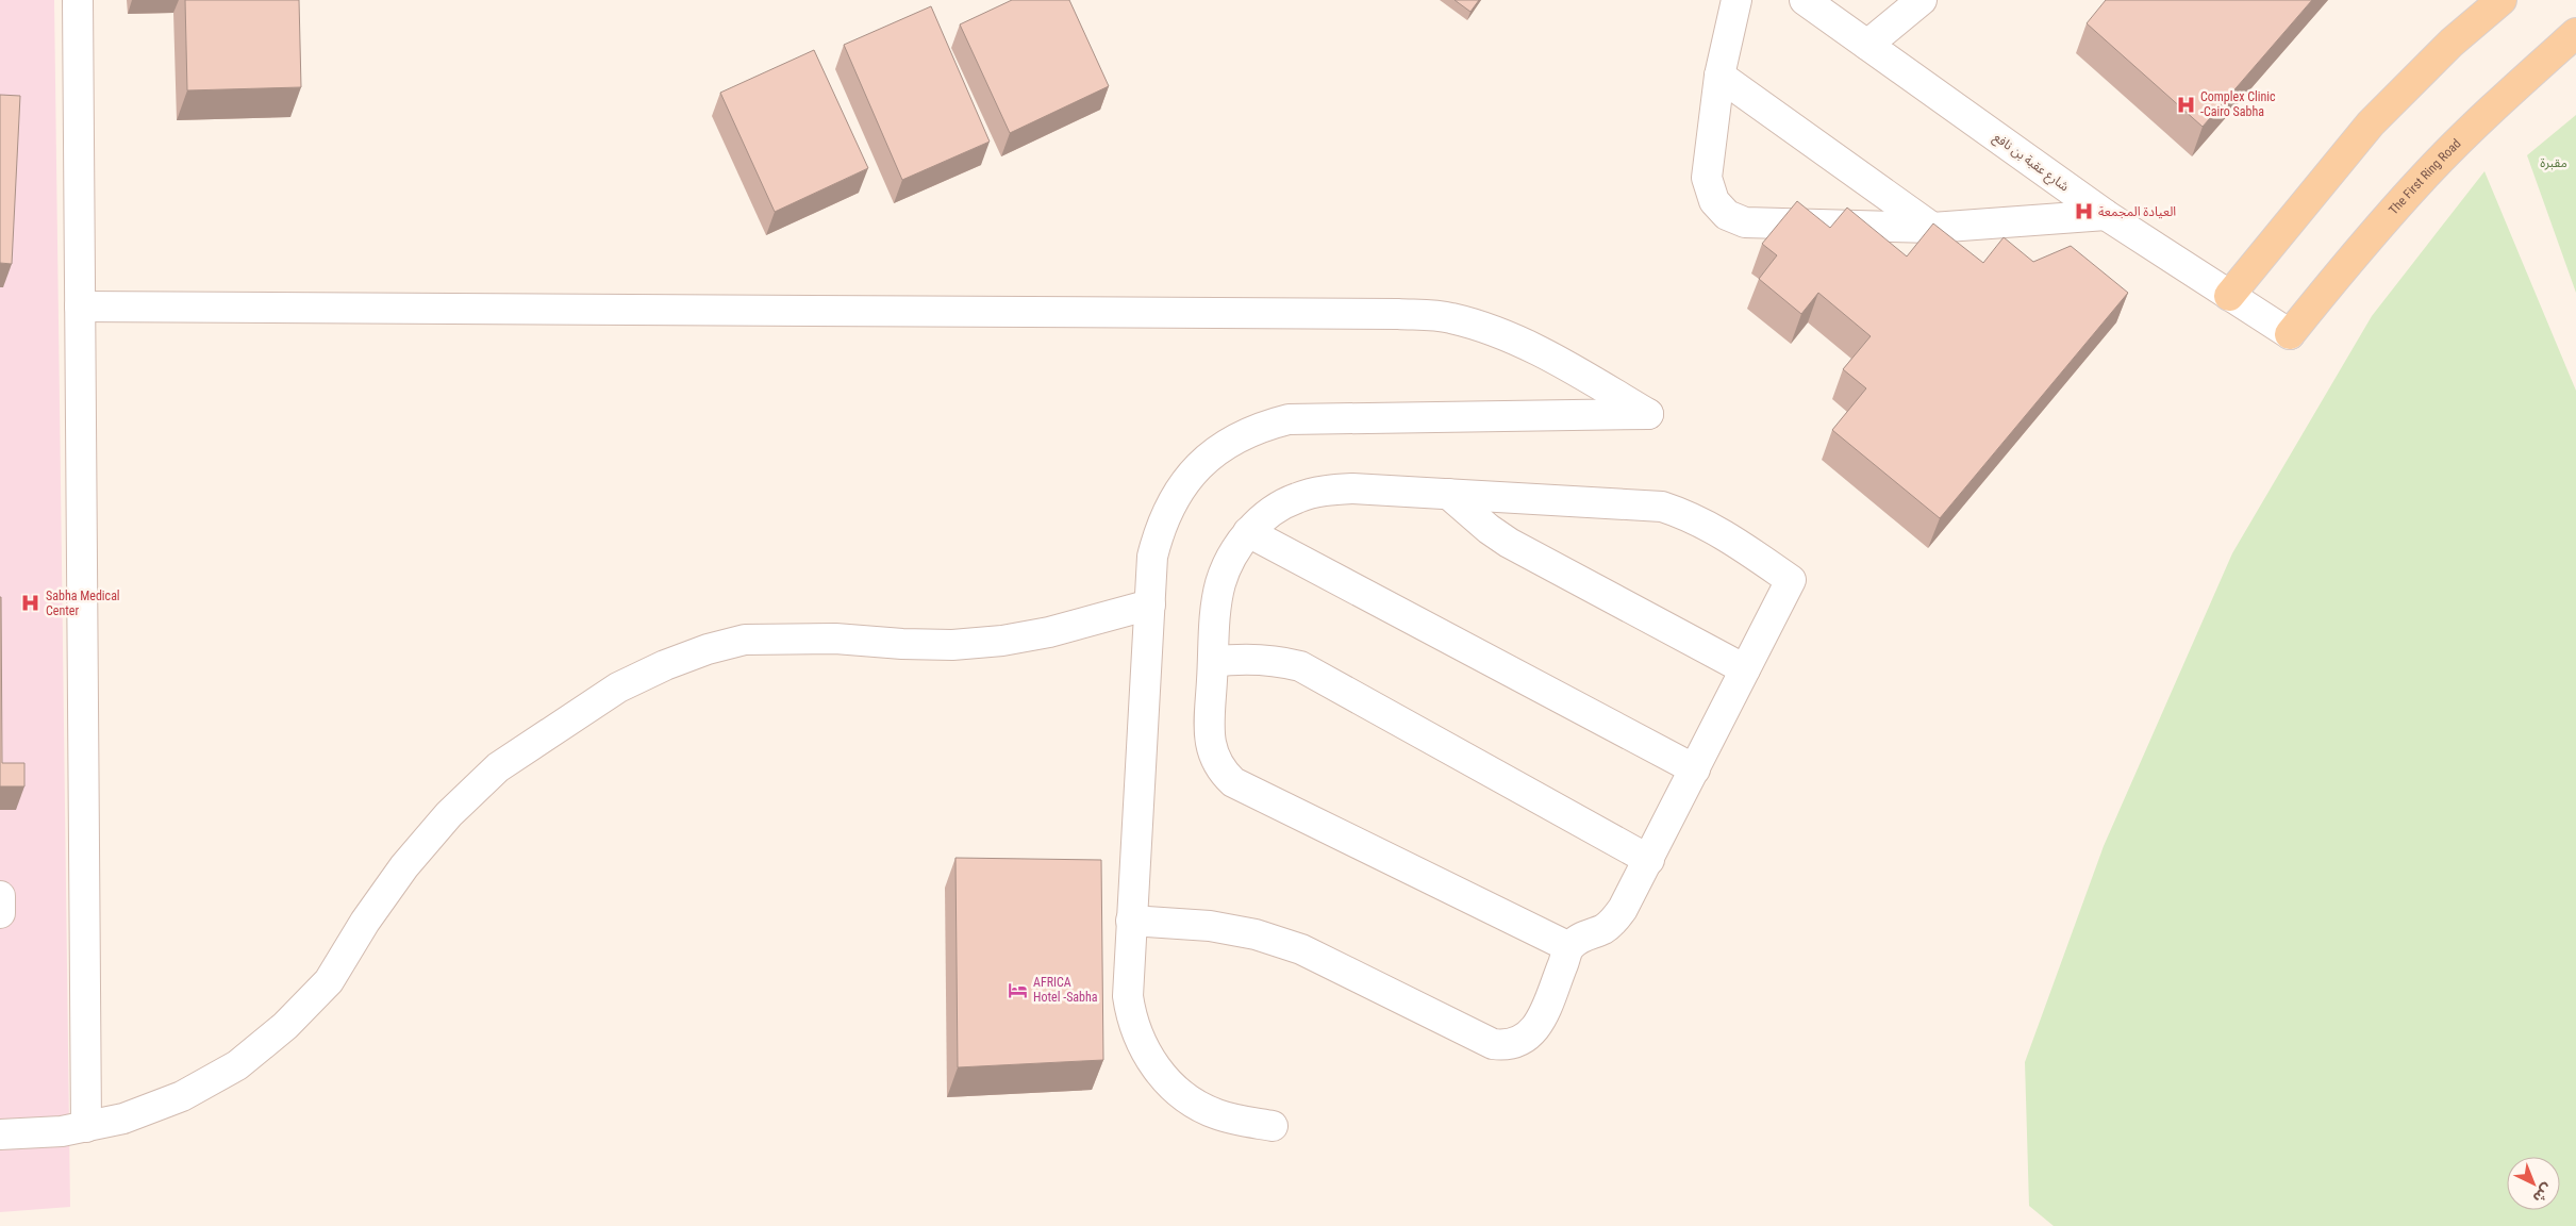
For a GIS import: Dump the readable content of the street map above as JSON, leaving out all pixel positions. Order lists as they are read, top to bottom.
{
  "streets": {
    "main road": ["The First Ring Road"],
    "street": ["شارع عقبة بن نافع"]
  },
  "crossings": [
    ["شارع عقبة بن نافع", "The First Ring Road"]
  ],
  "parks": ["مقبرة"],
  "places": {
    "hospital": ["Complex Clinic -Cairo Sabha", "العيادة المجمعة", "Sabha Medical Center"],
    "hotel": ["AFRICA Hotel -Sabha"]
  },
  "north": "bottom right"
}
